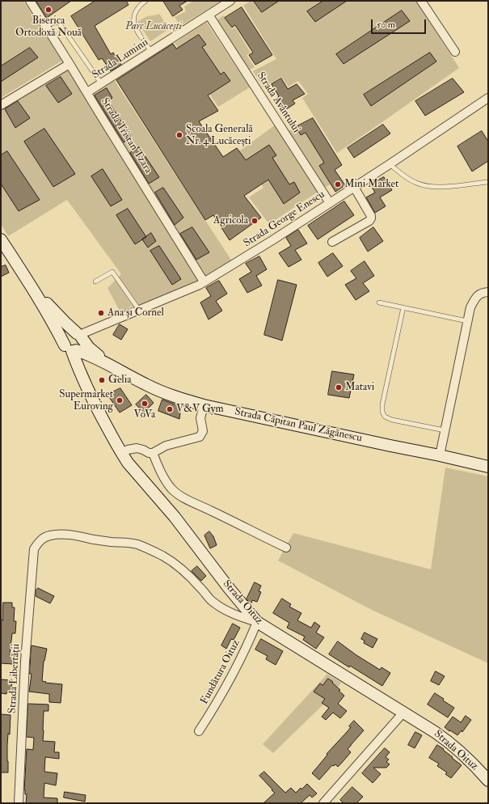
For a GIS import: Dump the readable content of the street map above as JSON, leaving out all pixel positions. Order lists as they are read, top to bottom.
{
  "streets": {
    "main road": ["Strada Căpitan Paul Zăgănescu", "Strada Oituz"],
    "street": [
      "Strada Luminii",
      "Strada Avântului",
      "Strada Tristan Tzara",
      "Strada George Enescu",
      "Fundătura Oituz",
      "Strada Libertății"
    ]
  },
  "crossings": [
    ["Strada Luminii", "Strada Avântului"],
    ["Strada Luminii", "Strada Tristan Tzara"],
    ["Strada Avântului", "Strada George Enescu"],
    ["Strada Tristan Tzara", "Strada George Enescu"],
    ["Strada George Enescu", "Strada Căpitan Paul Zăgănescu"],
    ["Strada Căpitan Paul Zăgănescu", "Strada Oituz"],
    ["Strada Oituz", "Fundătura Oituz"],
    ["Strada Oituz", "Strada Libertății"],
    ["Fundătura Oituz", "Strada Libertății"]
  ],
  "parks": ["Parc Lucăcești"],
  "places": [
    "Biserica Ortodoxă Nouă",
    "Școala Generală Nr. 4 Lucăcești",
    "Mini Market",
    "Agricola",
    "Ana și Cornel",
    "Gelia",
    "Matavi",
    "Supermarket Euroving",
    "VoVa",
    "V&V Gym"
  ],
  "scale_bar": "50 m"
}
